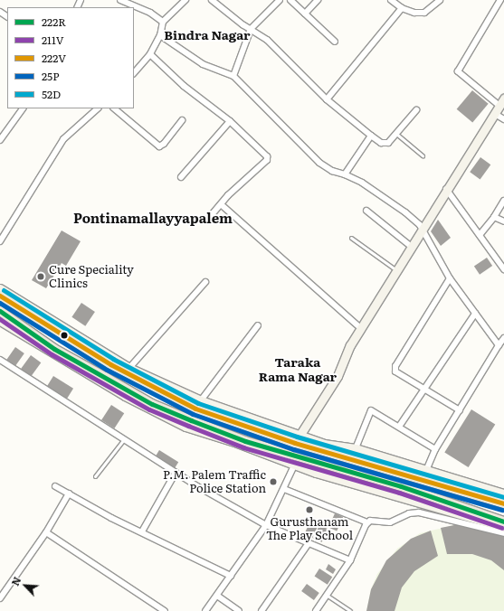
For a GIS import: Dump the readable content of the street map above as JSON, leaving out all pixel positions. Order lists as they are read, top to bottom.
{
  "districts": ["Bindra Nagar", "Pontinamallayyapalem", "Taraka Rama Nagar"],
  "places": ["Cure Speciality Clinics", "P.M. Palem Traffic Police Station", "Gurusthanam The Play School"],
  "lines": [
    "transit line 52D",
    "transit line 222V",
    "transit line 25P",
    "transit line 222R",
    "transit line 211V"
  ],
  "legend": [
    "222R",
    "211V",
    "222V",
    "25P",
    "52D"
  ],
  "north": "top left"
}
